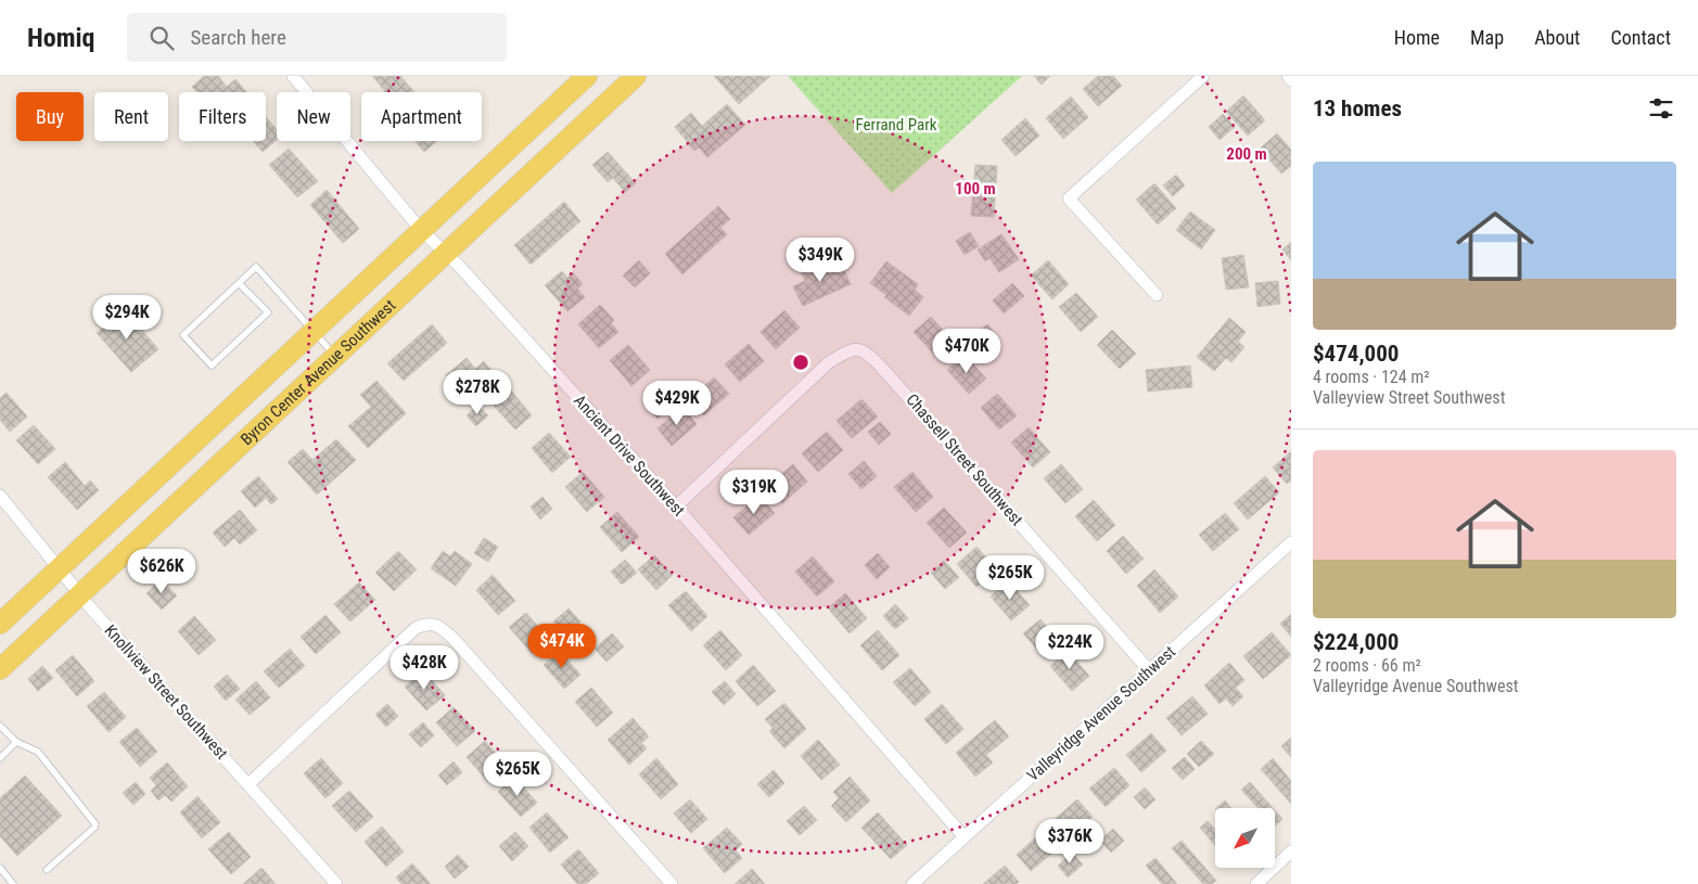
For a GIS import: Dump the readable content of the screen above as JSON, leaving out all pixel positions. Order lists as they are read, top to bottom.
{
  "streets": {
    "main road": ["Byron Center Avenue Southwest"],
    "street": [
      "Ancient Drive Southwest",
      "Chassell Street Southwest",
      "Knollview Street Southwest",
      "Valleyridge Avenue Southwest"
    ]
  },
  "crossings": [
    ["Byron Center Avenue Southwest", "Ancient Drive Southwest"],
    ["Byron Center Avenue Southwest", "Knollview Street Southwest"],
    ["Ancient Drive Southwest", "Chassell Street Southwest"],
    ["Ancient Drive Southwest", "Valleyridge Avenue Southwest"],
    ["Chassell Street Southwest", "Valleyridge Avenue Southwest"]
  ],
  "parks": ["Ferrand Park"],
  "north": "bottom left",
  "page": {
    "header": "Homiq",
    "search": "Search here",
    "nav": [
      "Home",
      "Map",
      "About",
      "Contact"
    ],
    "heading": "13 homes",
    "chip": [
      "Buy",
      "Rent",
      "Filters",
      "New",
      "Apartment"
    ],
    "list": [
      {
        "name": "$474,000",
        "note": "4 rooms · 124 m² · Valleyview Street Southwest"
      },
      {
        "name": "$224,000",
        "note": "2 rooms · 66 m² · Valleyridge Avenue Southwest"
      }
    ],
    "price": [
      "$349K",
      "$294K",
      "$470K",
      "$278K",
      "$429K",
      "$319K",
      "$626K",
      "$265K",
      "$474K",
      "$224K",
      "$428K",
      "$265K",
      "$376K"
    ]
  },
  "rings": ["200 m", "100 m"]
}
